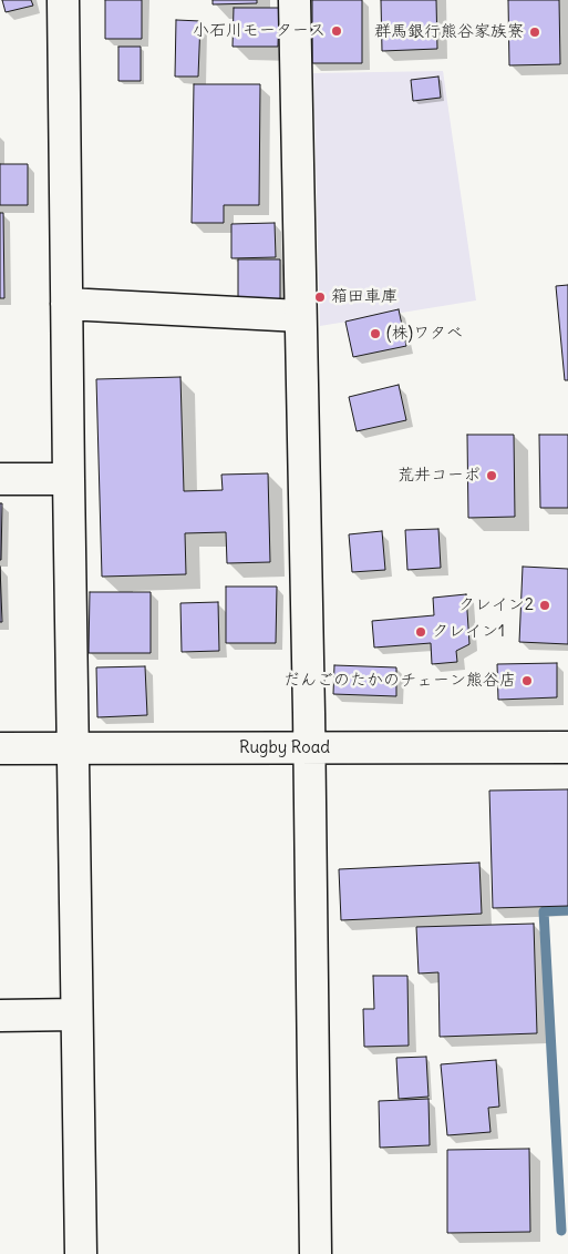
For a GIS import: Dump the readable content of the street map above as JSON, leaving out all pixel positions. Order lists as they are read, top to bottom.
{
  "streets": {
    "street": ["Rugby Road"]
  },
  "places": [
    "小石川モータース",
    "群馬銀行熊谷家族寮",
    "箱田車庫",
    "(株)ワタベ",
    "荒井コーポ",
    "クレイン2",
    "クレイン1",
    "だんごのたかのチェーン熊谷店"
  ]
}
